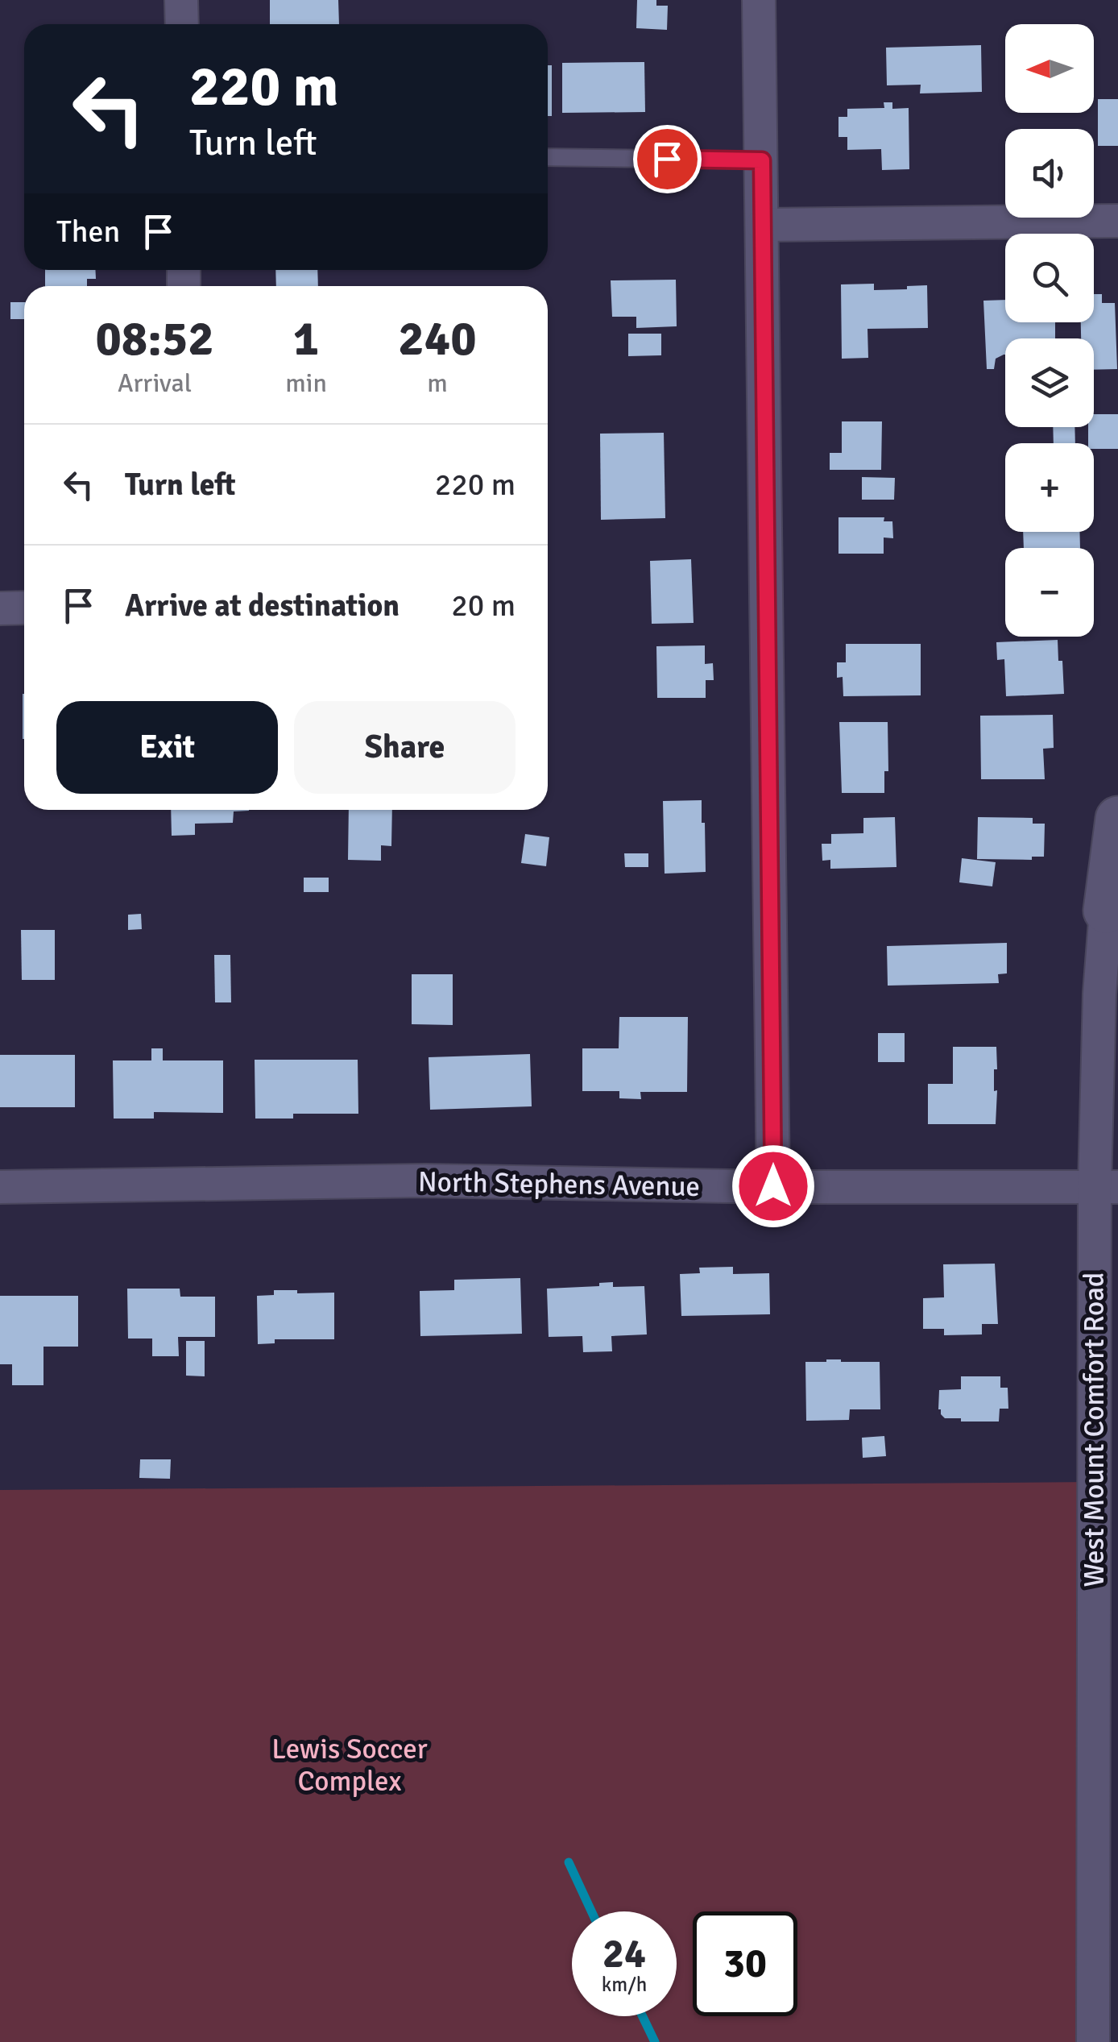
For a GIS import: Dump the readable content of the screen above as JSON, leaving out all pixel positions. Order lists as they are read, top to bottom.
{
  "streets": {
    "street": ["North Stephens Avenue", "West Mount Comfort Road"]
  },
  "crossings": [
    ["North Stephens Avenue", "West Mount Comfort Road"]
  ],
  "parks": ["Lewis Soccer Complex"],
  "north": "left",
  "page": {
    "map_buttons": ["+", "−"],
    "turn": ["220 m", "Turn left"],
    "then": "Then",
    "eta": [
      "08:52",
      "Arrival",
      "1",
      "min",
      "240",
      "m"
    ],
    "list": [
      {
        "name": "Turn left",
        "value": "220 m"
      },
      {
        "name": "Arrive at destination",
        "value": "20 m"
      }
    ],
    "buttons": ["Exit", "Share"],
    "speed": "24 km/h",
    "limit": "30"
  }
}
